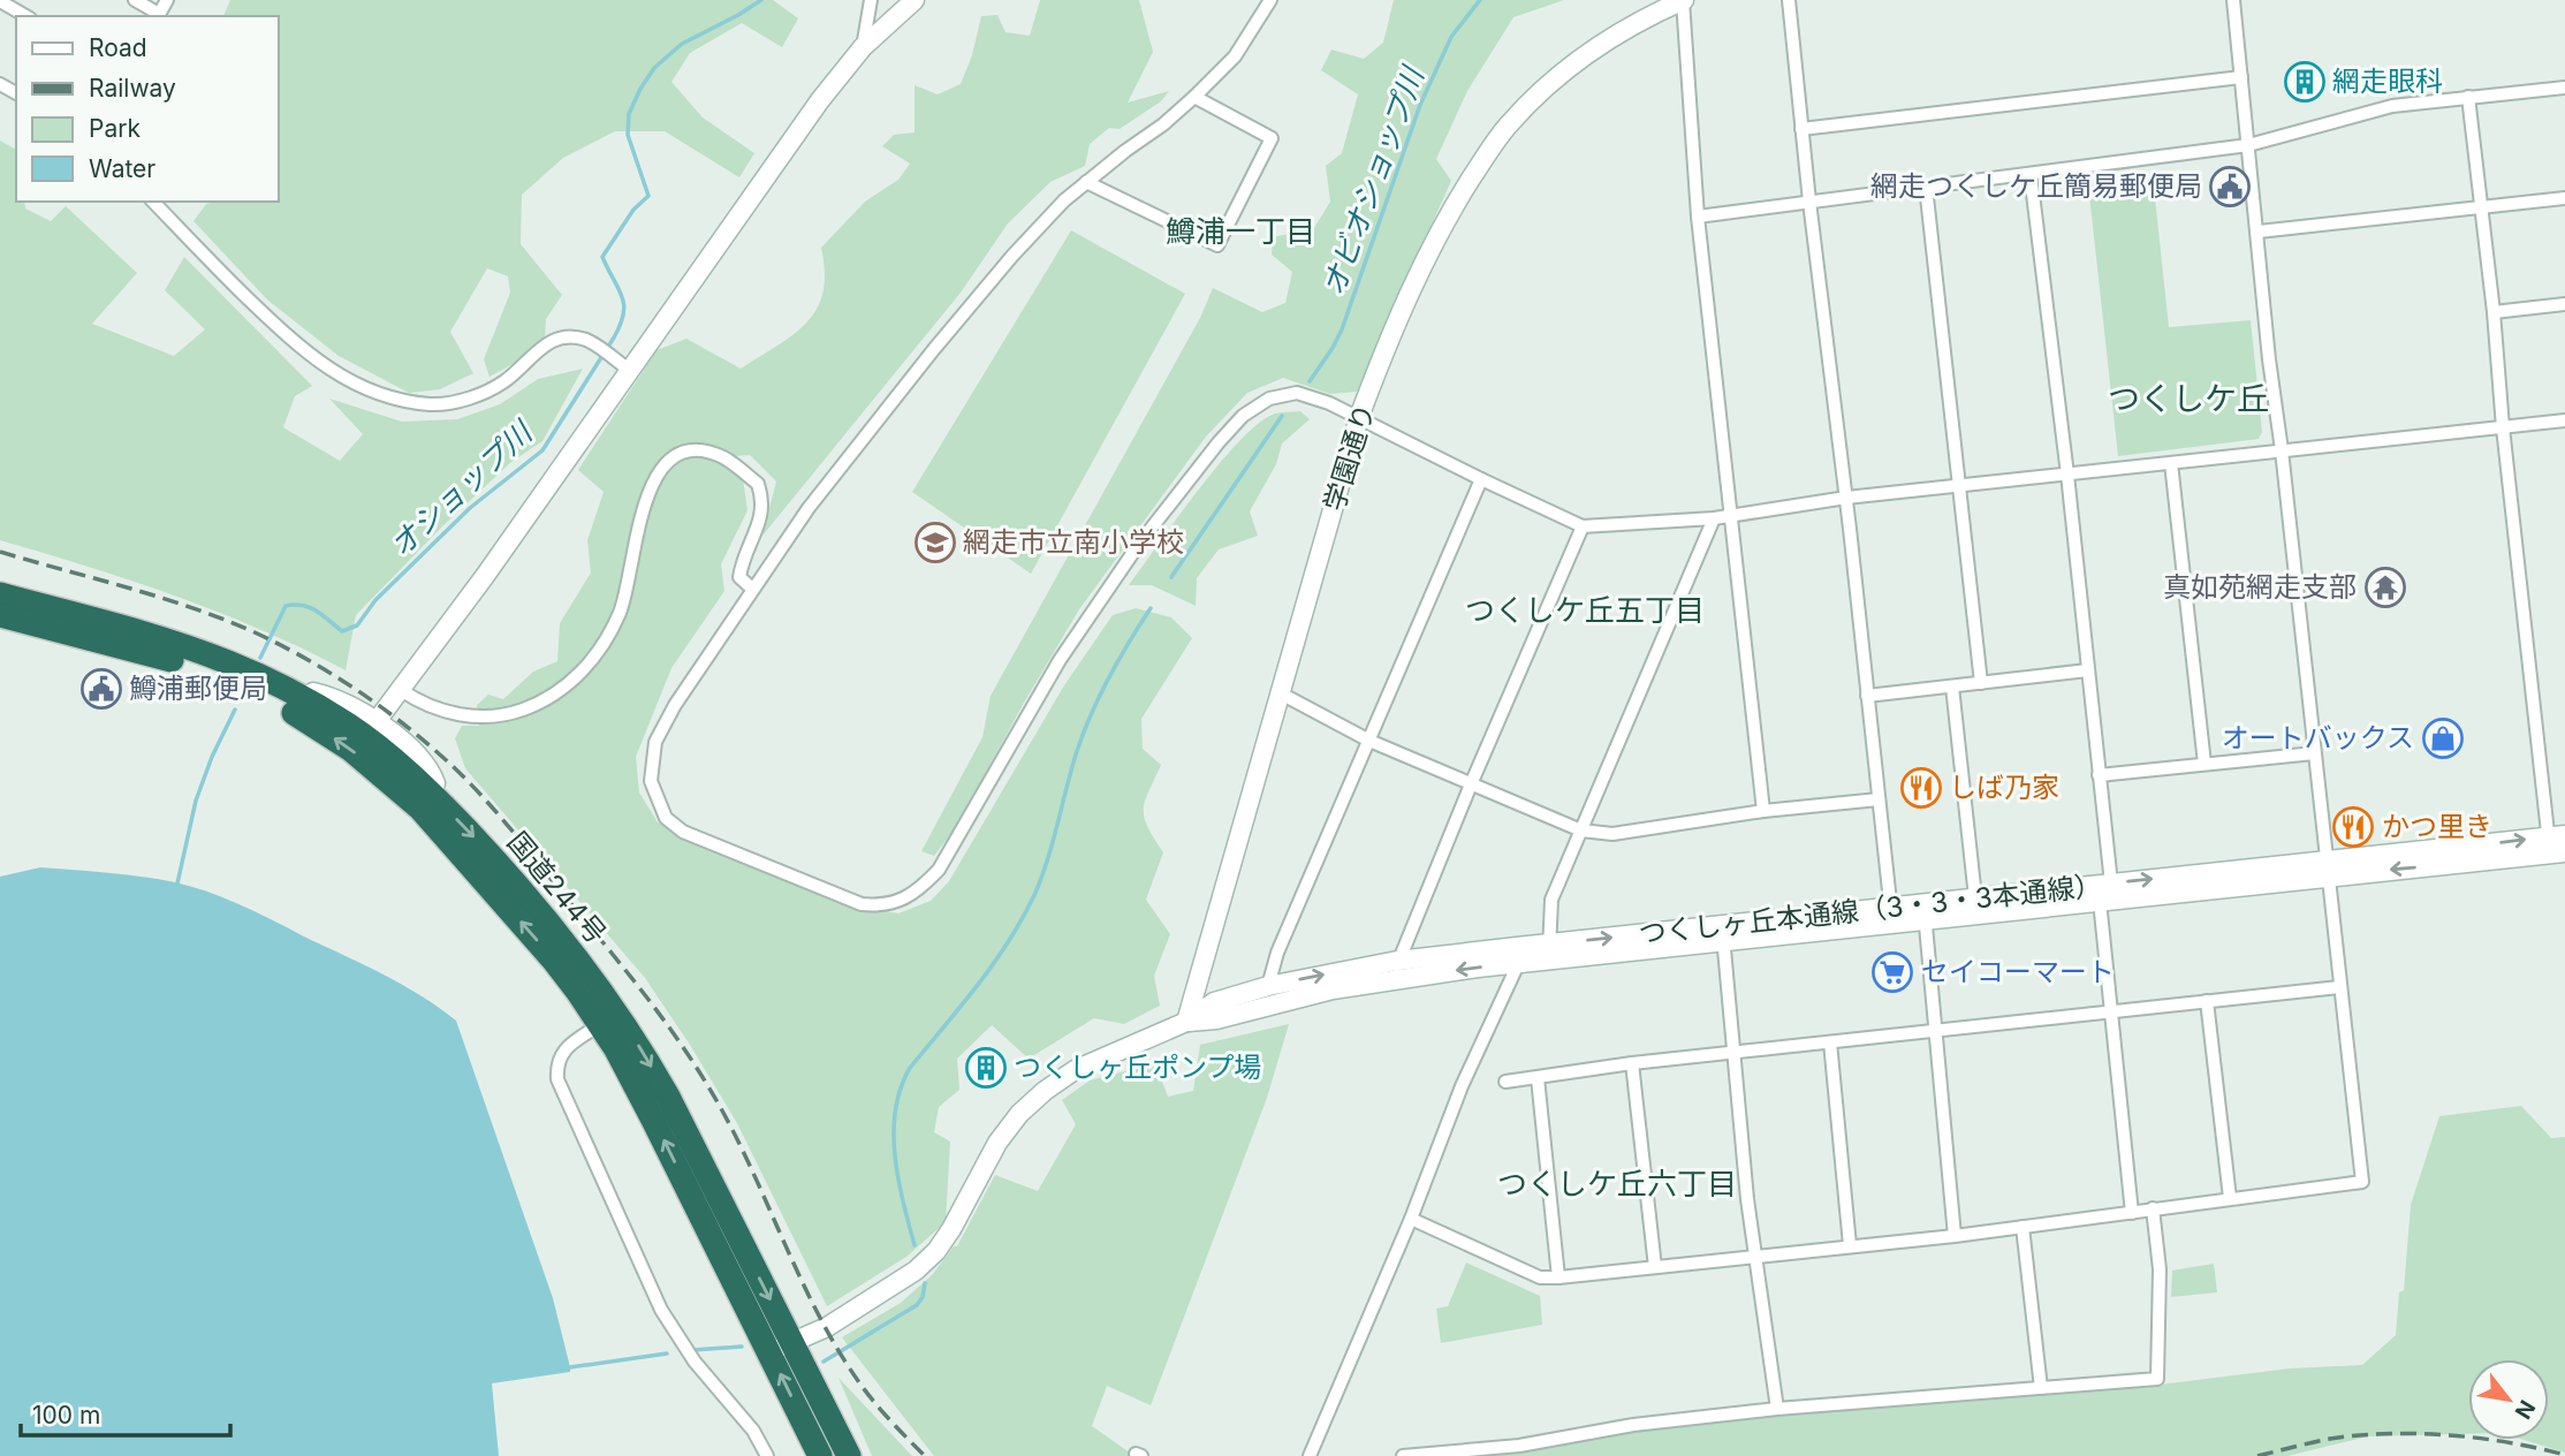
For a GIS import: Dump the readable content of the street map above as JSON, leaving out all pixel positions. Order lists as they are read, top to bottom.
{
  "streets": {
    "highway": ["国道244号"],
    "street": ["学園通り", "つくしヶ丘本通線（3・3・3本通線）"]
  },
  "crossings": [
    ["学園通り", "つくしヶ丘本通線（3・3・3本通線）"],
    ["国道244号", "つくしヶ丘本通線（3・3・3本通線）"]
  ],
  "districts": [
    "鱒浦一丁目",
    "つくしケ丘",
    "つくしケ丘五丁目",
    "つくしケ丘六丁目"
  ],
  "water": ["オビオショップ川", "オショップ川"],
  "places": {
    "building": ["網走眼科", "つくしヶ丘ポンプ場"],
    "public building": ["網走つくしケ丘簡易郵便局", "鱒浦郵便局"],
    "school or university": ["網走市立南小学校"],
    "temple": ["真如苑網走支部"],
    "shop": ["オートバックス"],
    "restaurant": ["しば乃家", "かつ里き"],
    "supermarket": ["セイコーマート"]
  },
  "legend": [
    "Road",
    "Railway",
    "Park",
    "Water"
  ],
  "scale_bar": "100 m",
  "north": "bottom right"
}
